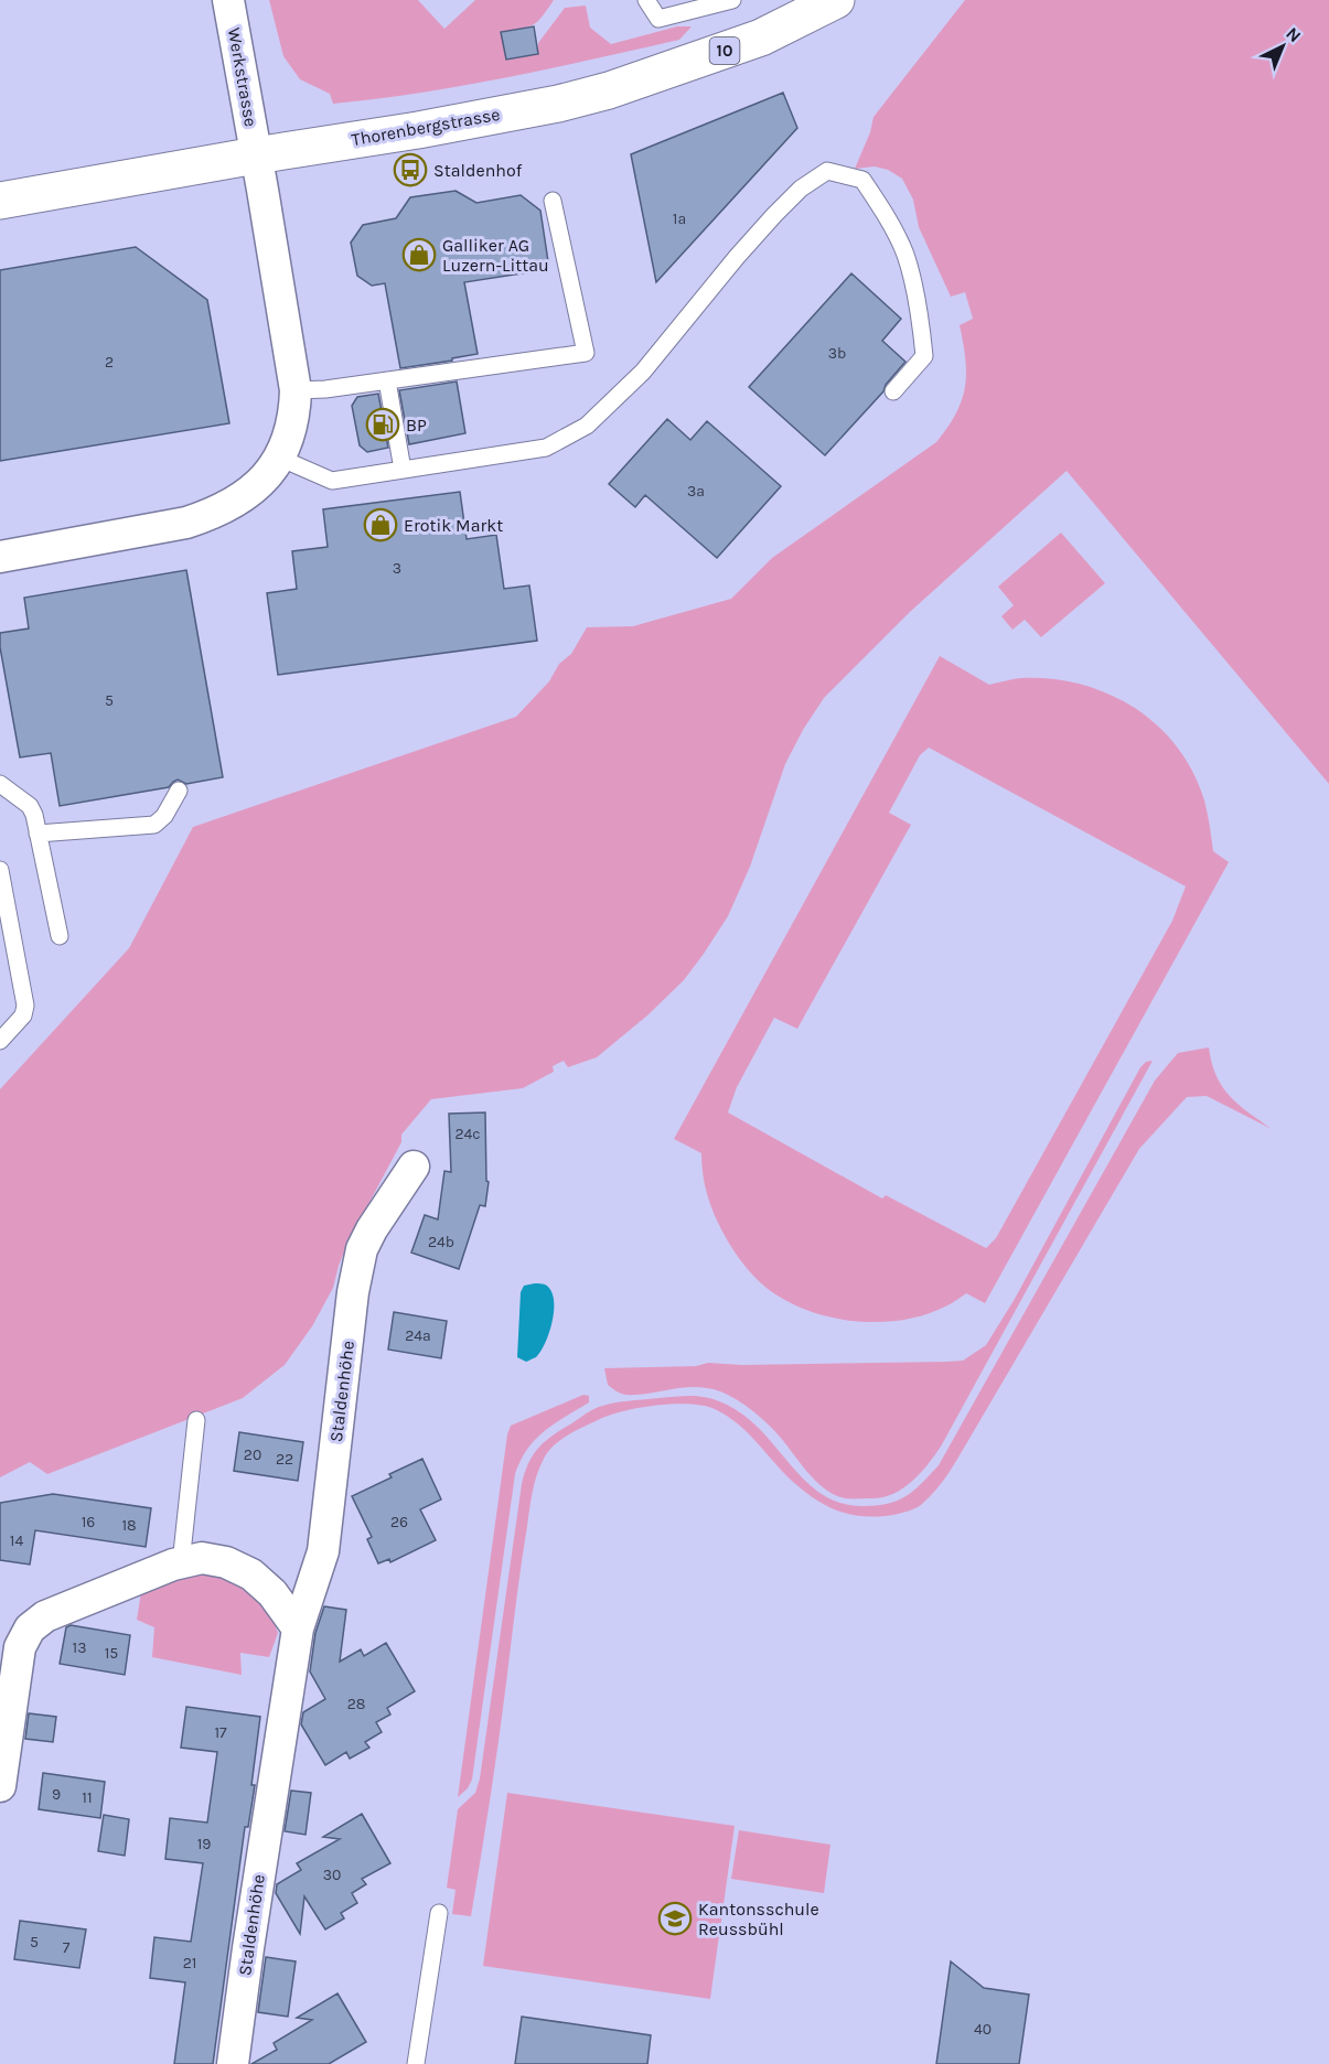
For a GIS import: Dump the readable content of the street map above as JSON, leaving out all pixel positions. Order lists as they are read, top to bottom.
{
  "streets": {
    "main road": ["10", "Thorenbergstrasse"],
    "street": ["Werkstrasse", "Staldenhöhe"]
  },
  "crossings": [
    ["Werkstrasse", "Thorenbergstrasse"]
  ],
  "places": {
    "bus stop": ["Staldenhof"],
    "shop": ["Galliker AG Luzern-Littau", "Erotik Markt"],
    "fuel station": ["BP"],
    "school or university": ["Kantonsschule Reussbühl"]
  },
  "house_numbers": [
    "1a",
    "3b",
    "2",
    "3a",
    "3",
    "5",
    "24c",
    "24b",
    "24a",
    "20",
    "22",
    "16",
    "26",
    "18",
    "14",
    "13",
    "15",
    "28",
    "17",
    "9",
    "11",
    "19",
    "30",
    "5",
    "7",
    "21",
    "40"
  ],
  "north": "top right"
}
